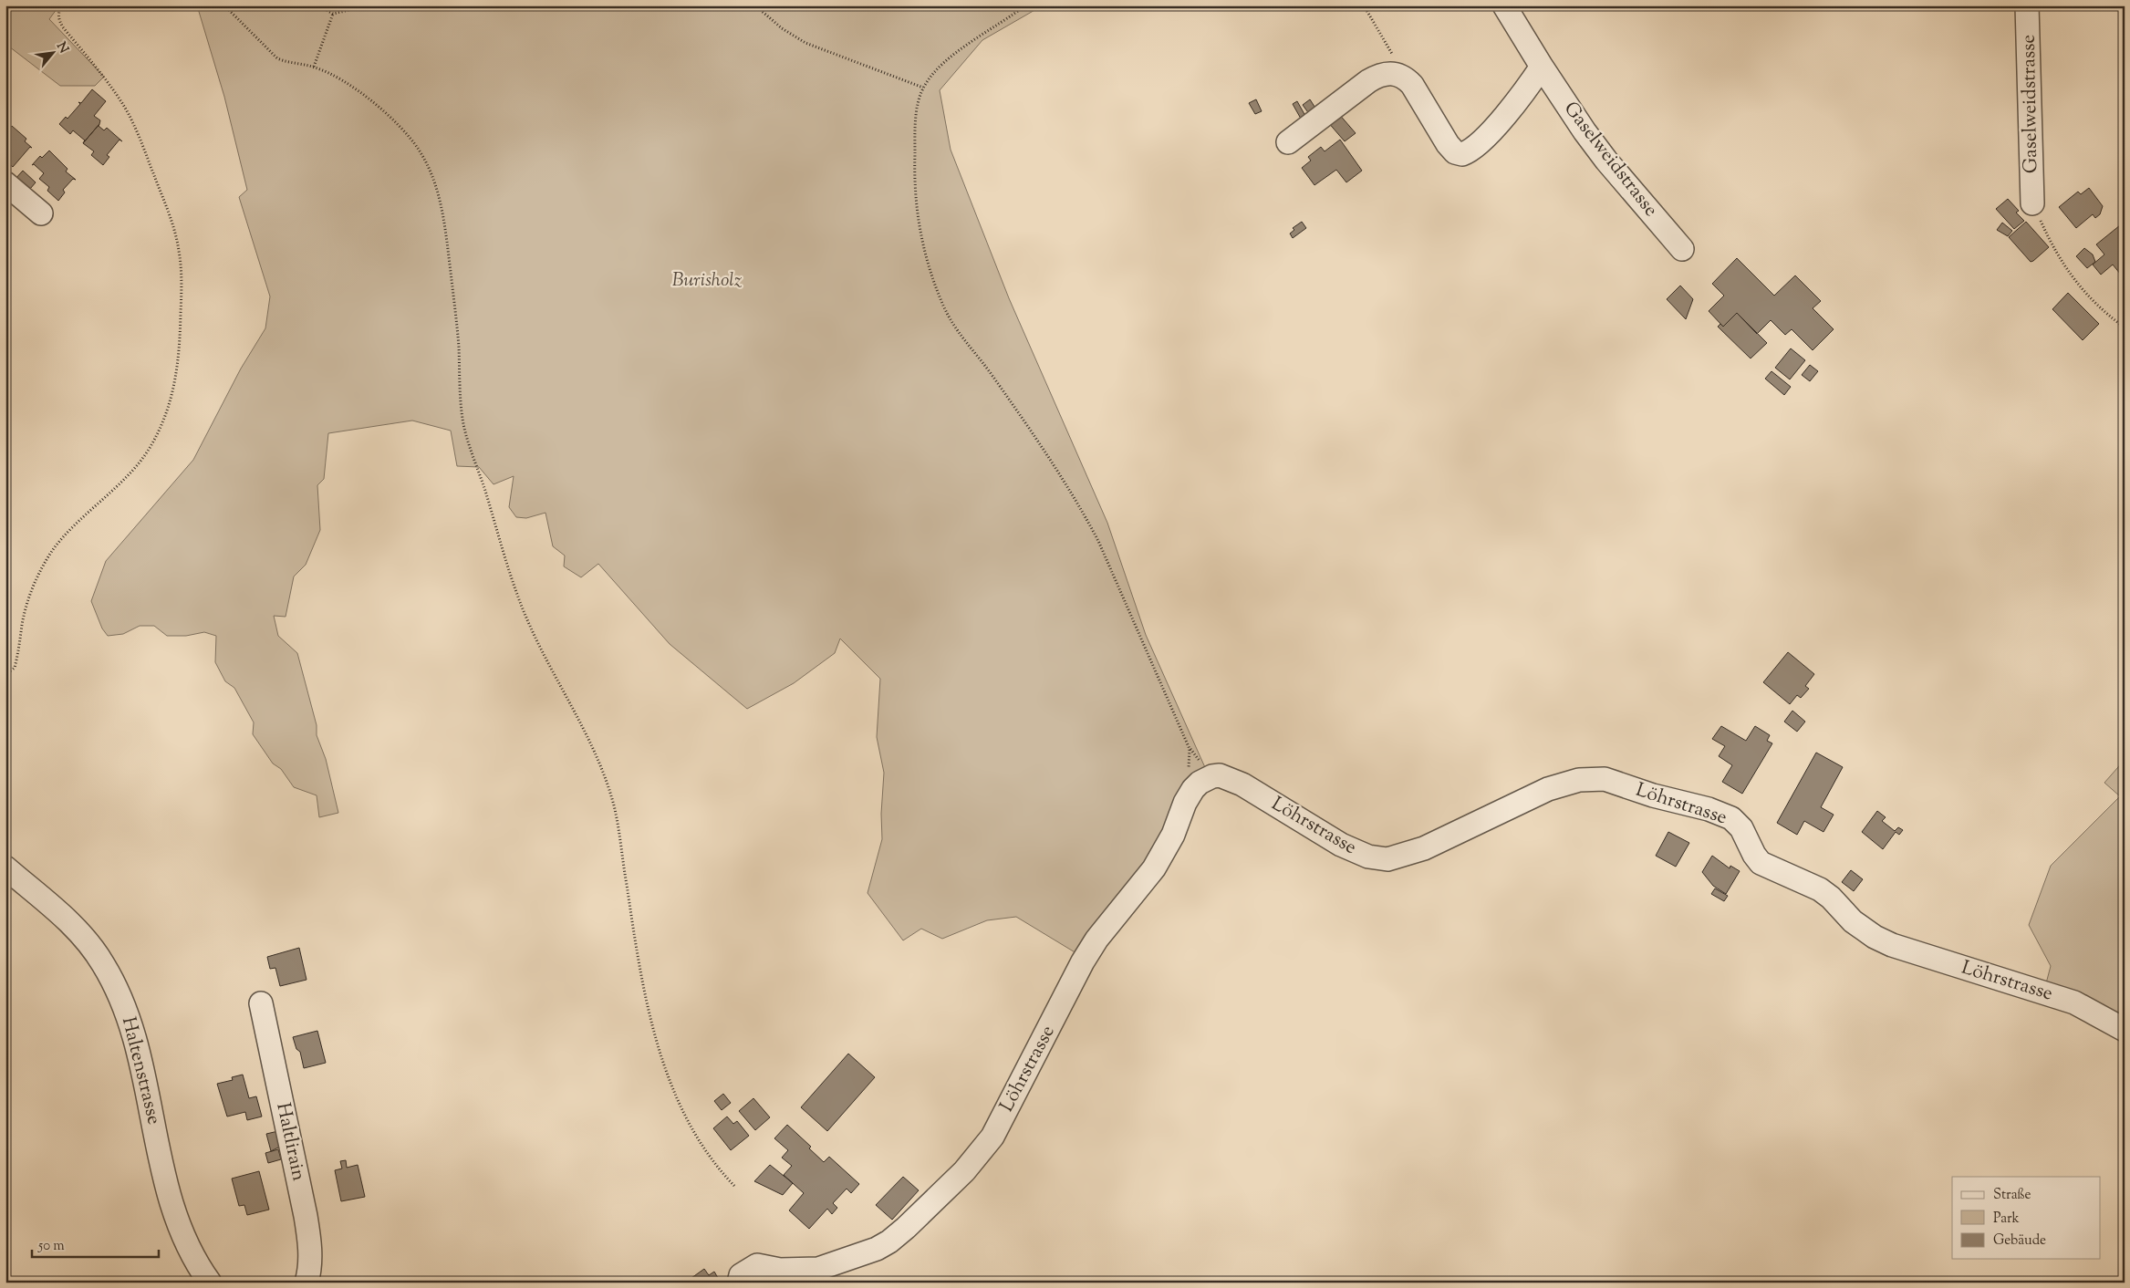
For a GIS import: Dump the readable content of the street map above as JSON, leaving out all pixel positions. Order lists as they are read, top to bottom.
{
  "streets": {
    "street": [
      "Gaselweidstrasse",
      "Löhrstrasse",
      "Haltenstrasse",
      "Haltlirain"
    ]
  },
  "parks": ["Burisholz"],
  "legend": ["Straße", "Park", "Gebäude"],
  "scale_bar": "50 m",
  "north": "top right"
}
